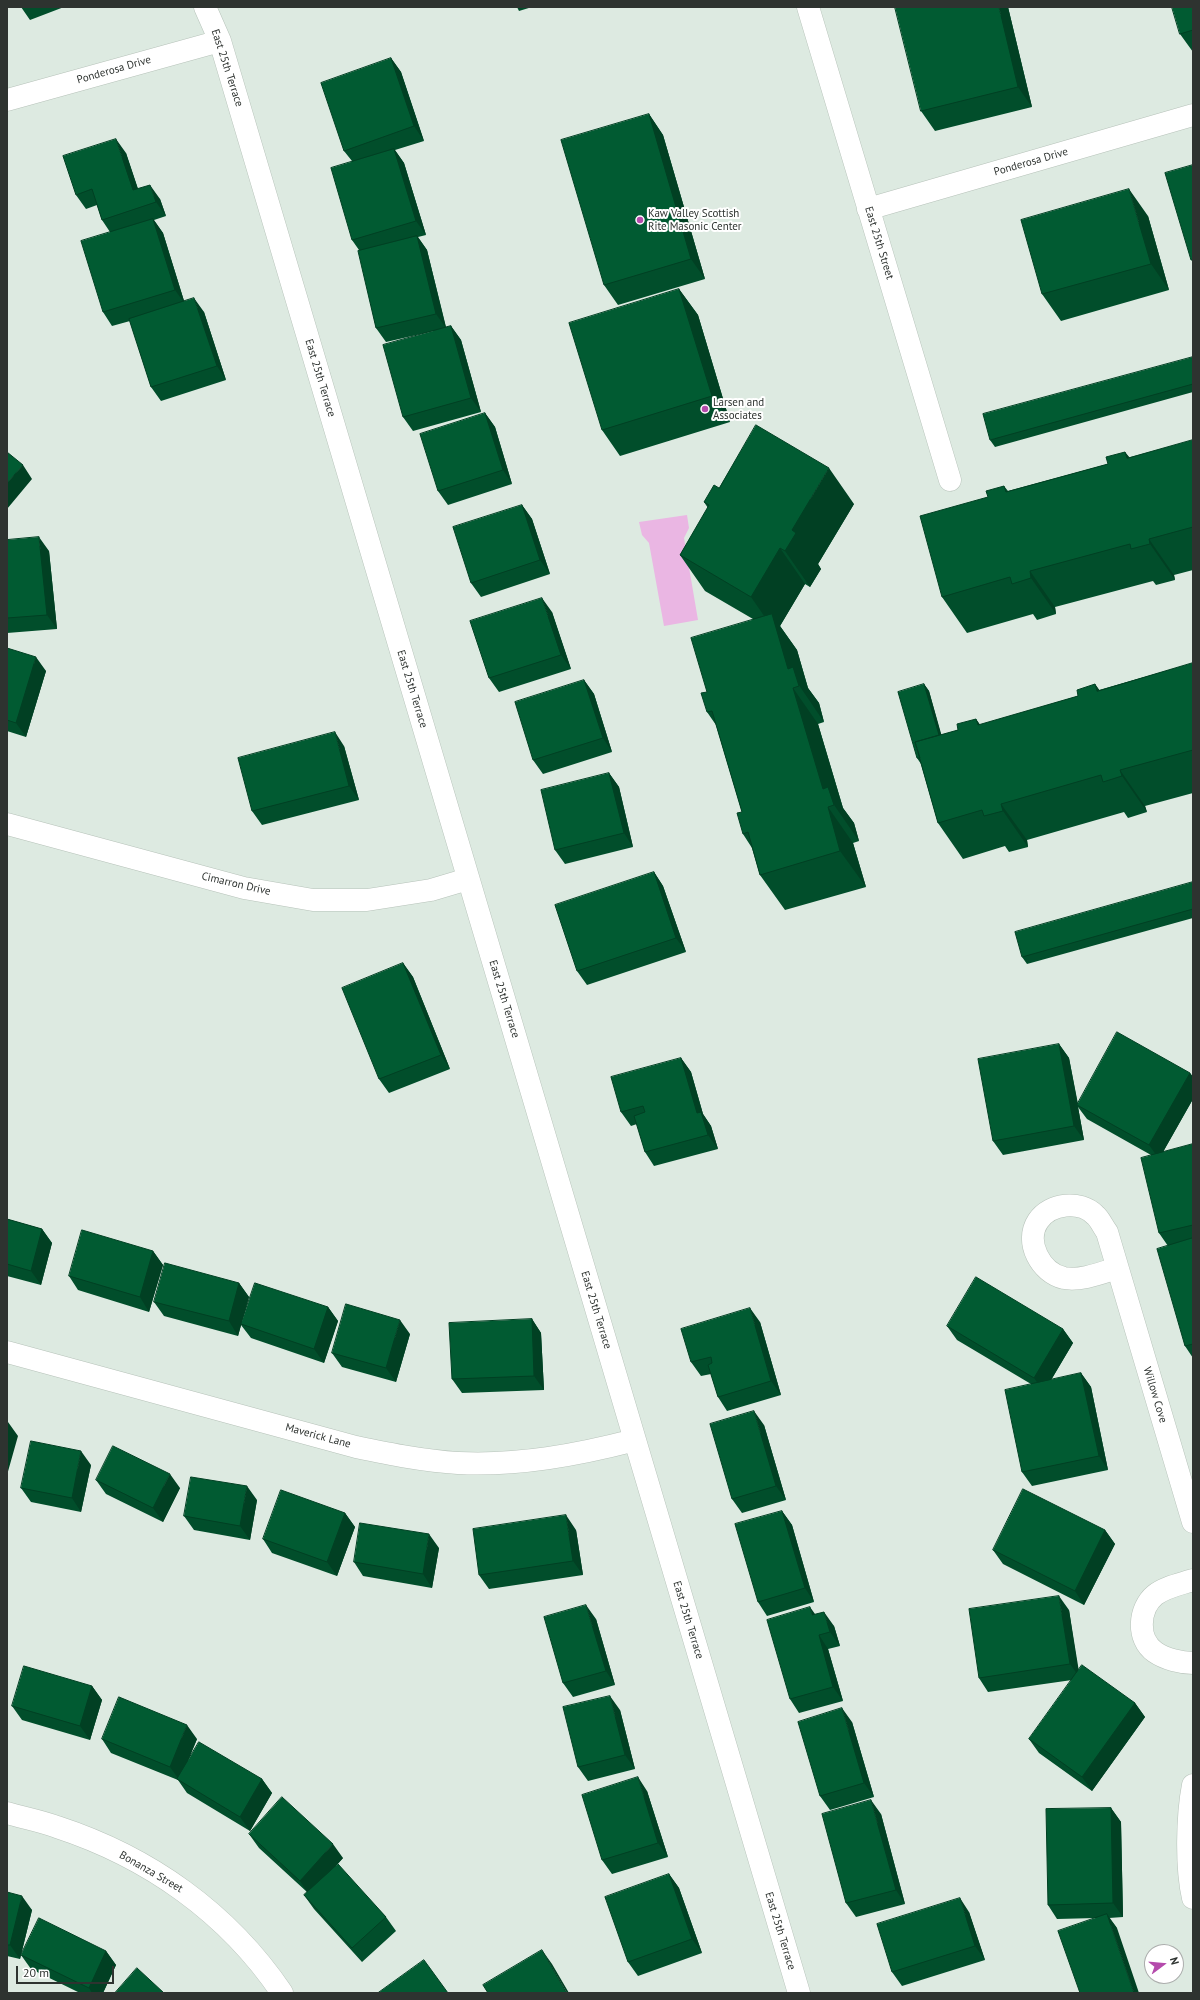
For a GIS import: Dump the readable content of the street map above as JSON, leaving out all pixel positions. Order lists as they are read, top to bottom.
{
  "streets": {
    "street": [
      "East 25th Terrace",
      "Ponderosa Drive",
      "East 25th Street",
      "Cimarron Drive",
      "Willow Cove",
      "Maverick Lane",
      "Bonanza Street"
    ]
  },
  "crossings": [
    ["East 25th Terrace", "Ponderosa Drive"],
    ["East 25th Terrace", "Cimarron Drive"],
    ["East 25th Terrace", "Maverick Lane"],
    ["Ponderosa Drive", "East 25th Street"]
  ],
  "places": ["Kaw Valley Scottish Rite Masonic Center", "Larsen and Associates"],
  "scale_bar": "20 m",
  "north": "right"
}
